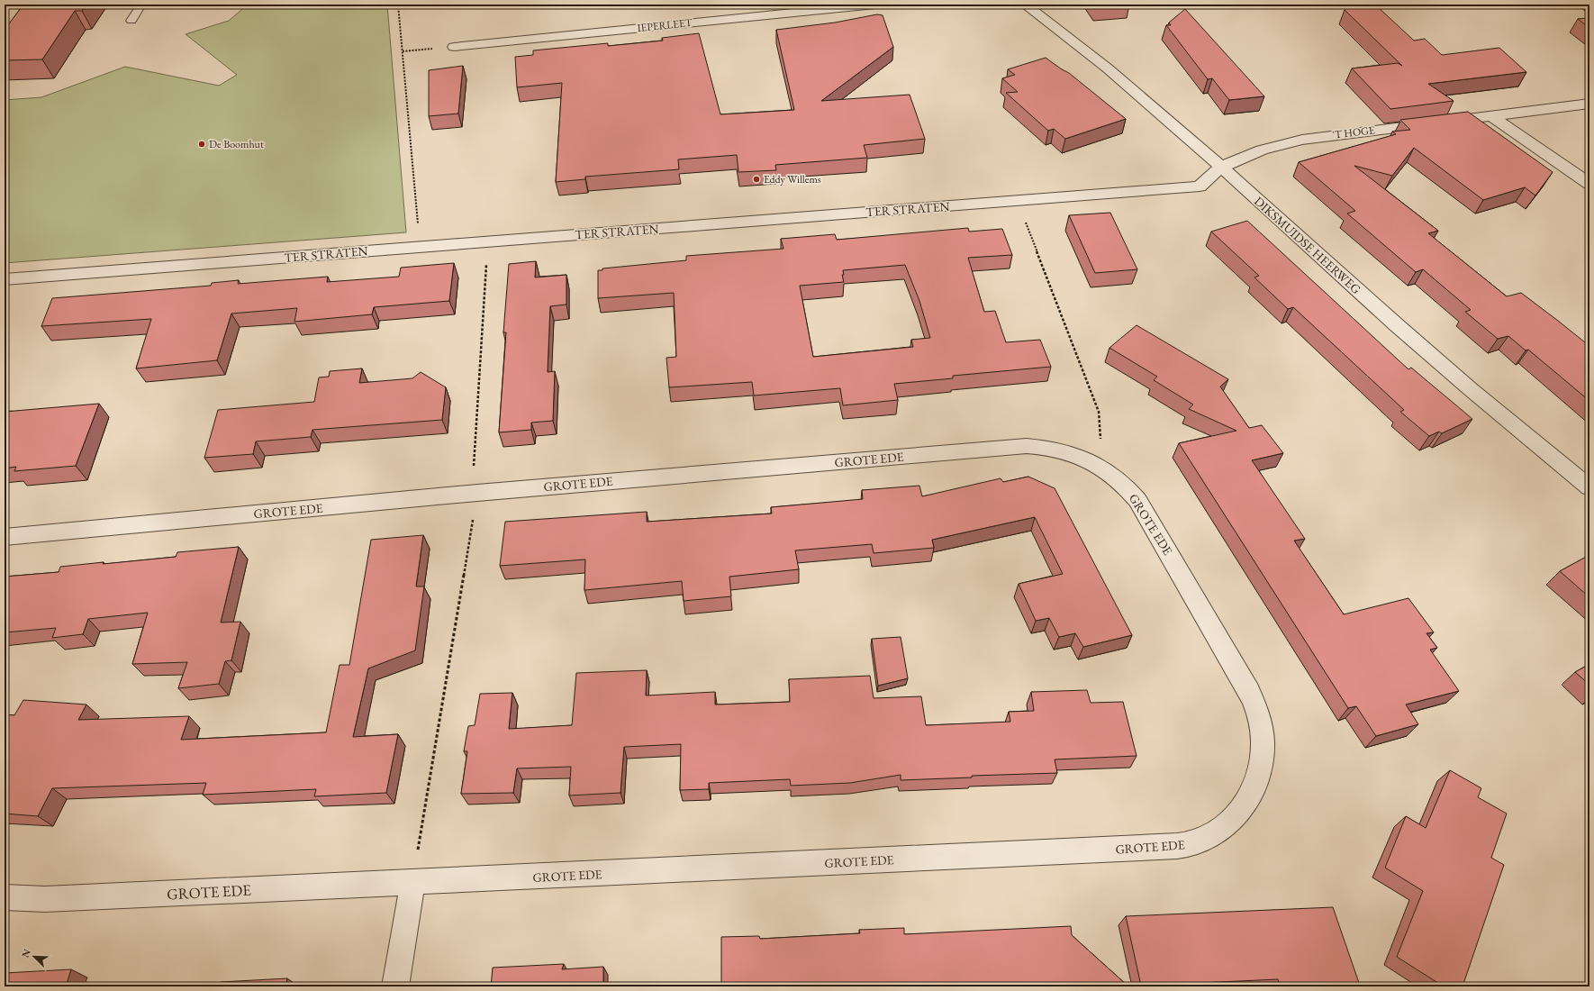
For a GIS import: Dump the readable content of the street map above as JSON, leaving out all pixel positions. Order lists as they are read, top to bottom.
{
  "streets": {
    "street": [
      "IEPERLEET",
      "'T HOGE",
      "TER STRATEN",
      "DIKSMUIDSE HEERWEG",
      "GROTE EDE"
    ]
  },
  "crossings": [
    ["'T HOGE", "TER STRATEN"],
    ["'T HOGE", "DIKSMUIDSE HEERWEG"],
    ["TER STRATEN", "DIKSMUIDSE HEERWEG"]
  ],
  "places": ["De Boomhut", "Eddy Willems"],
  "north": "top left"
}
